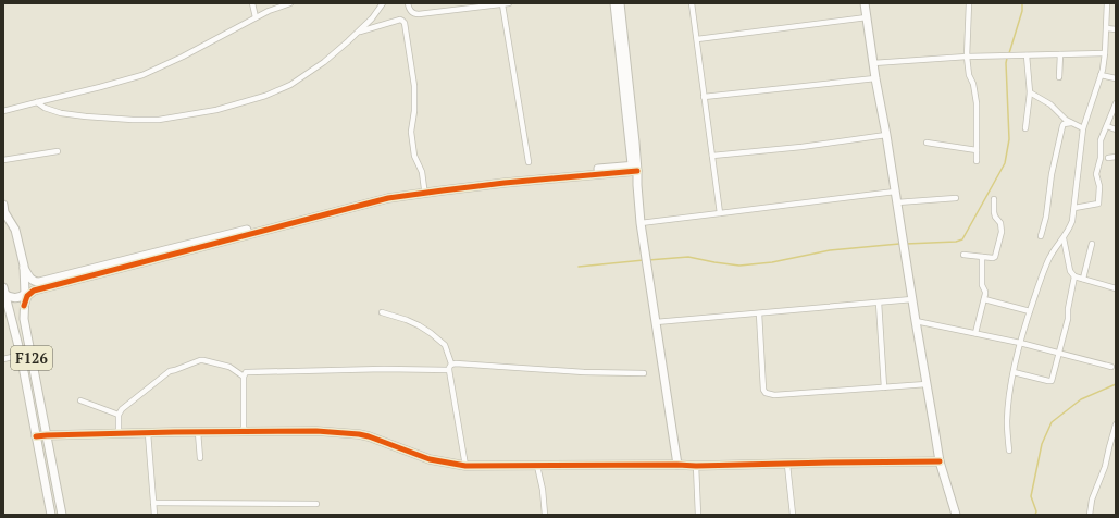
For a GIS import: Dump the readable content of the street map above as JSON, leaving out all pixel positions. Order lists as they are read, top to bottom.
{
  "streets": {
    "street": ["F126"]
  }
}
